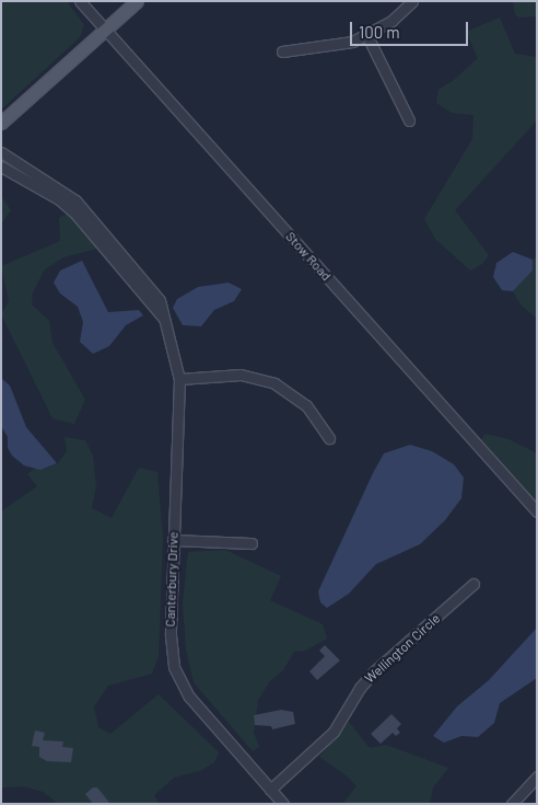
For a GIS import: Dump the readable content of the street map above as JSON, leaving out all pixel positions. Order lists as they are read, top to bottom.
{
  "streets": {
    "street": ["Stow Road", "Canterbury Drive", "Wellington Circle"]
  },
  "crossings": [
    ["Canterbury Drive", "Wellington Circle"]
  ],
  "scale_bar": "100 m"
}
